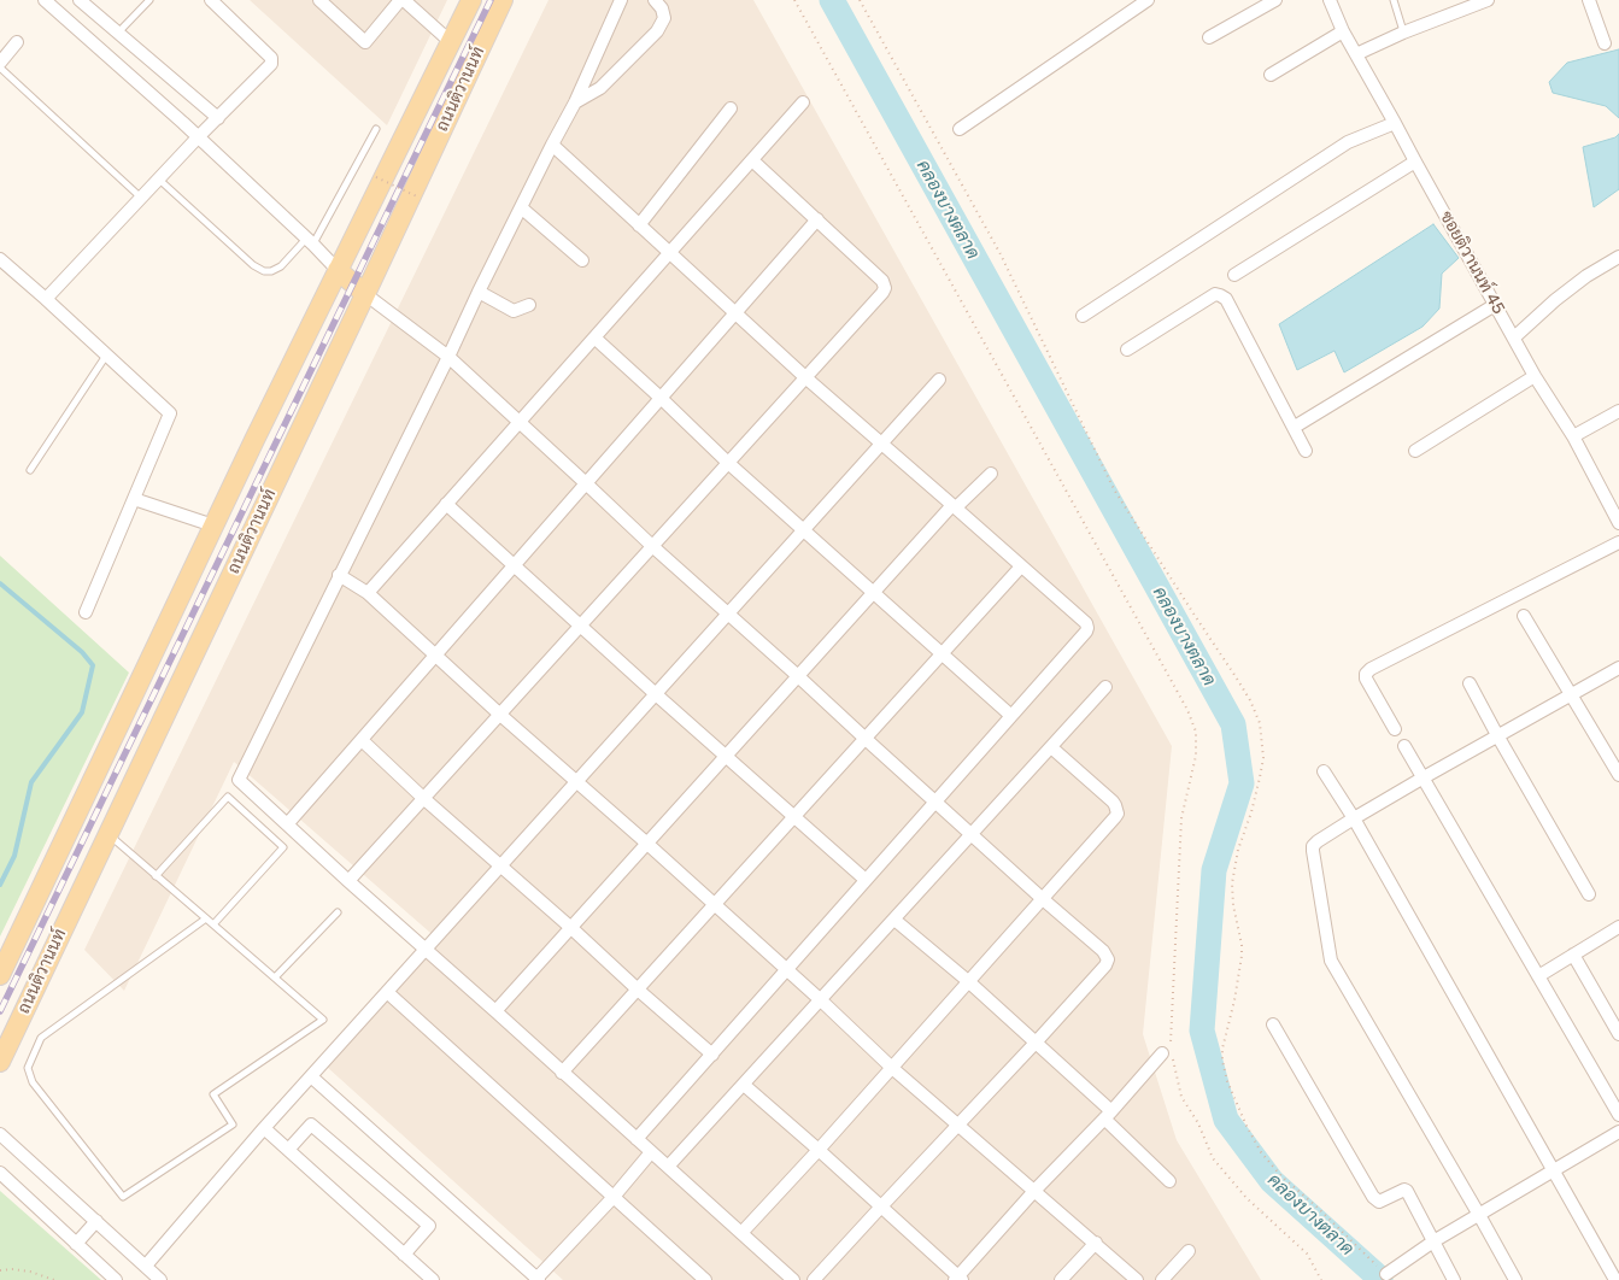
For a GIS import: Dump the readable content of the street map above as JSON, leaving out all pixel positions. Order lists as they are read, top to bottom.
{
  "streets": {
    "main road": ["ถนนติวานนท์"],
    "street": ["ซอยติวานนท์ 45"]
  },
  "water": ["คลองบางตลาด"]
}
